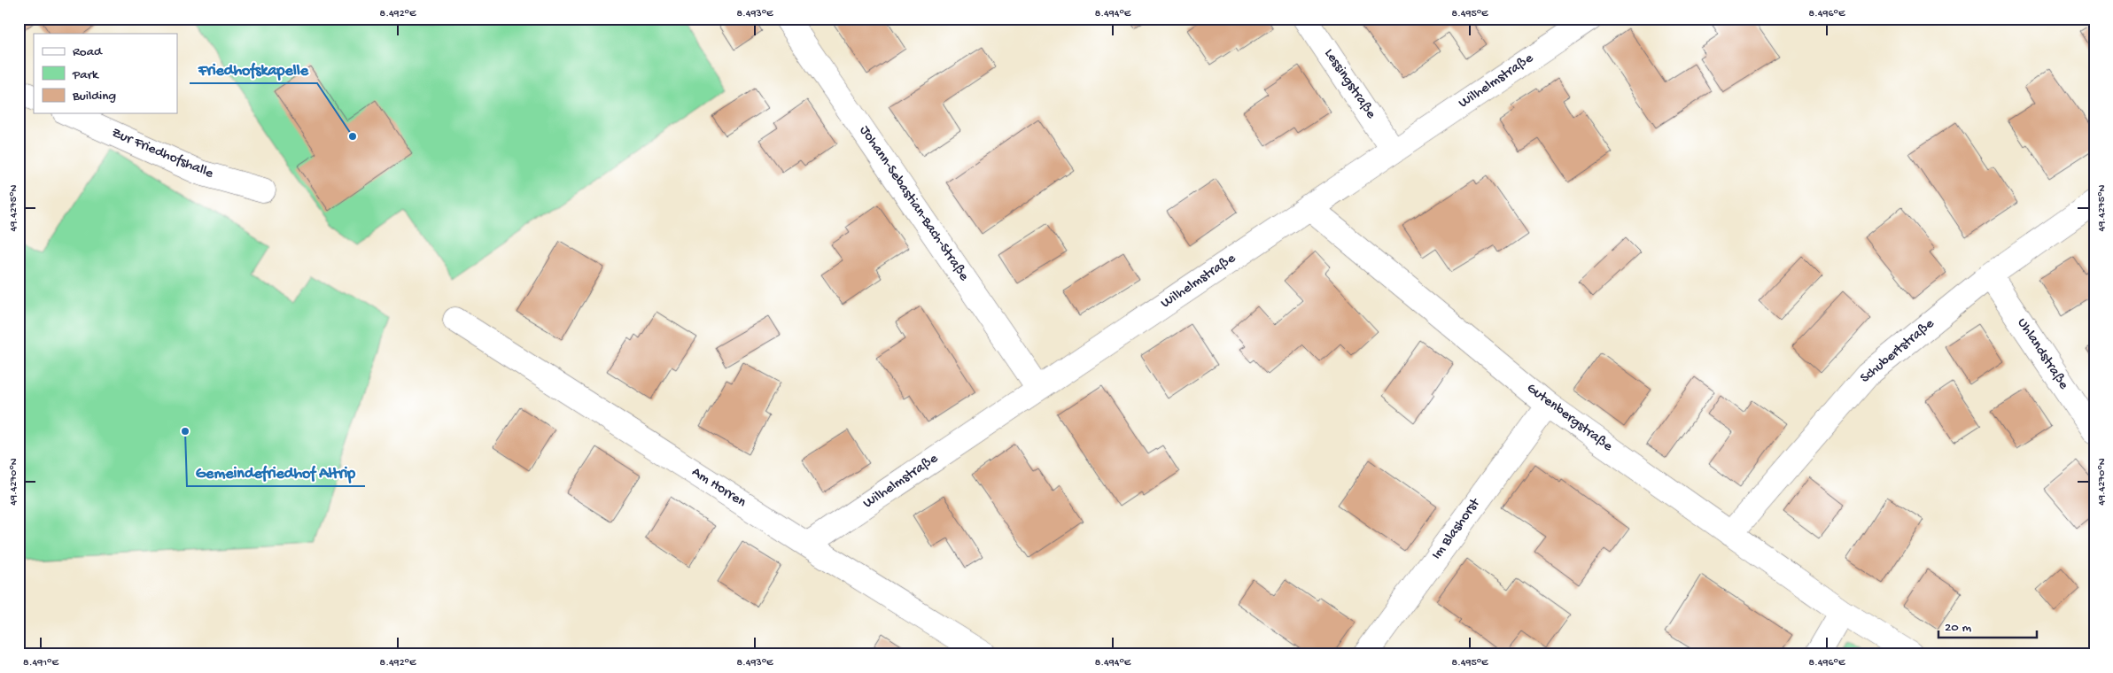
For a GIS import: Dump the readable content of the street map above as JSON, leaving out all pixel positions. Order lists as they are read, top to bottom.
{
  "streets": {
    "street": [
      "Wilhelmstraße",
      "Lessingstraße",
      "Zur Friedhofshalle",
      "Johann-Sebastian-Bach-Straße",
      "Schubertstraße",
      "Uhlandstraße",
      "Gutenbergstraße",
      "Am Horren",
      "Im Blashorst"
    ]
  },
  "crossings": [
    ["Wilhelmstraße", "Lessingstraße"],
    ["Wilhelmstraße", "Johann-Sebastian-Bach-Straße"],
    ["Wilhelmstraße", "Gutenbergstraße"],
    ["Wilhelmstraße", "Am Horren"],
    ["Schubertstraße", "Uhlandstraße"],
    ["Schubertstraße", "Gutenbergstraße"],
    ["Gutenbergstraße", "Im Blashorst"]
  ],
  "places": ["Friedhofskapelle", "Gemeindefriedhof Altrip"],
  "legend": ["Road", "Park", "Building"],
  "scale_bar": "20 m",
  "coordinates": [
    "8.492°E",
    "8.493°E",
    "8.494°E",
    "8.495°E",
    "8.496°E",
    "49.4275°N",
    "49.4270°N",
    "8.491°E"
  ]
}
